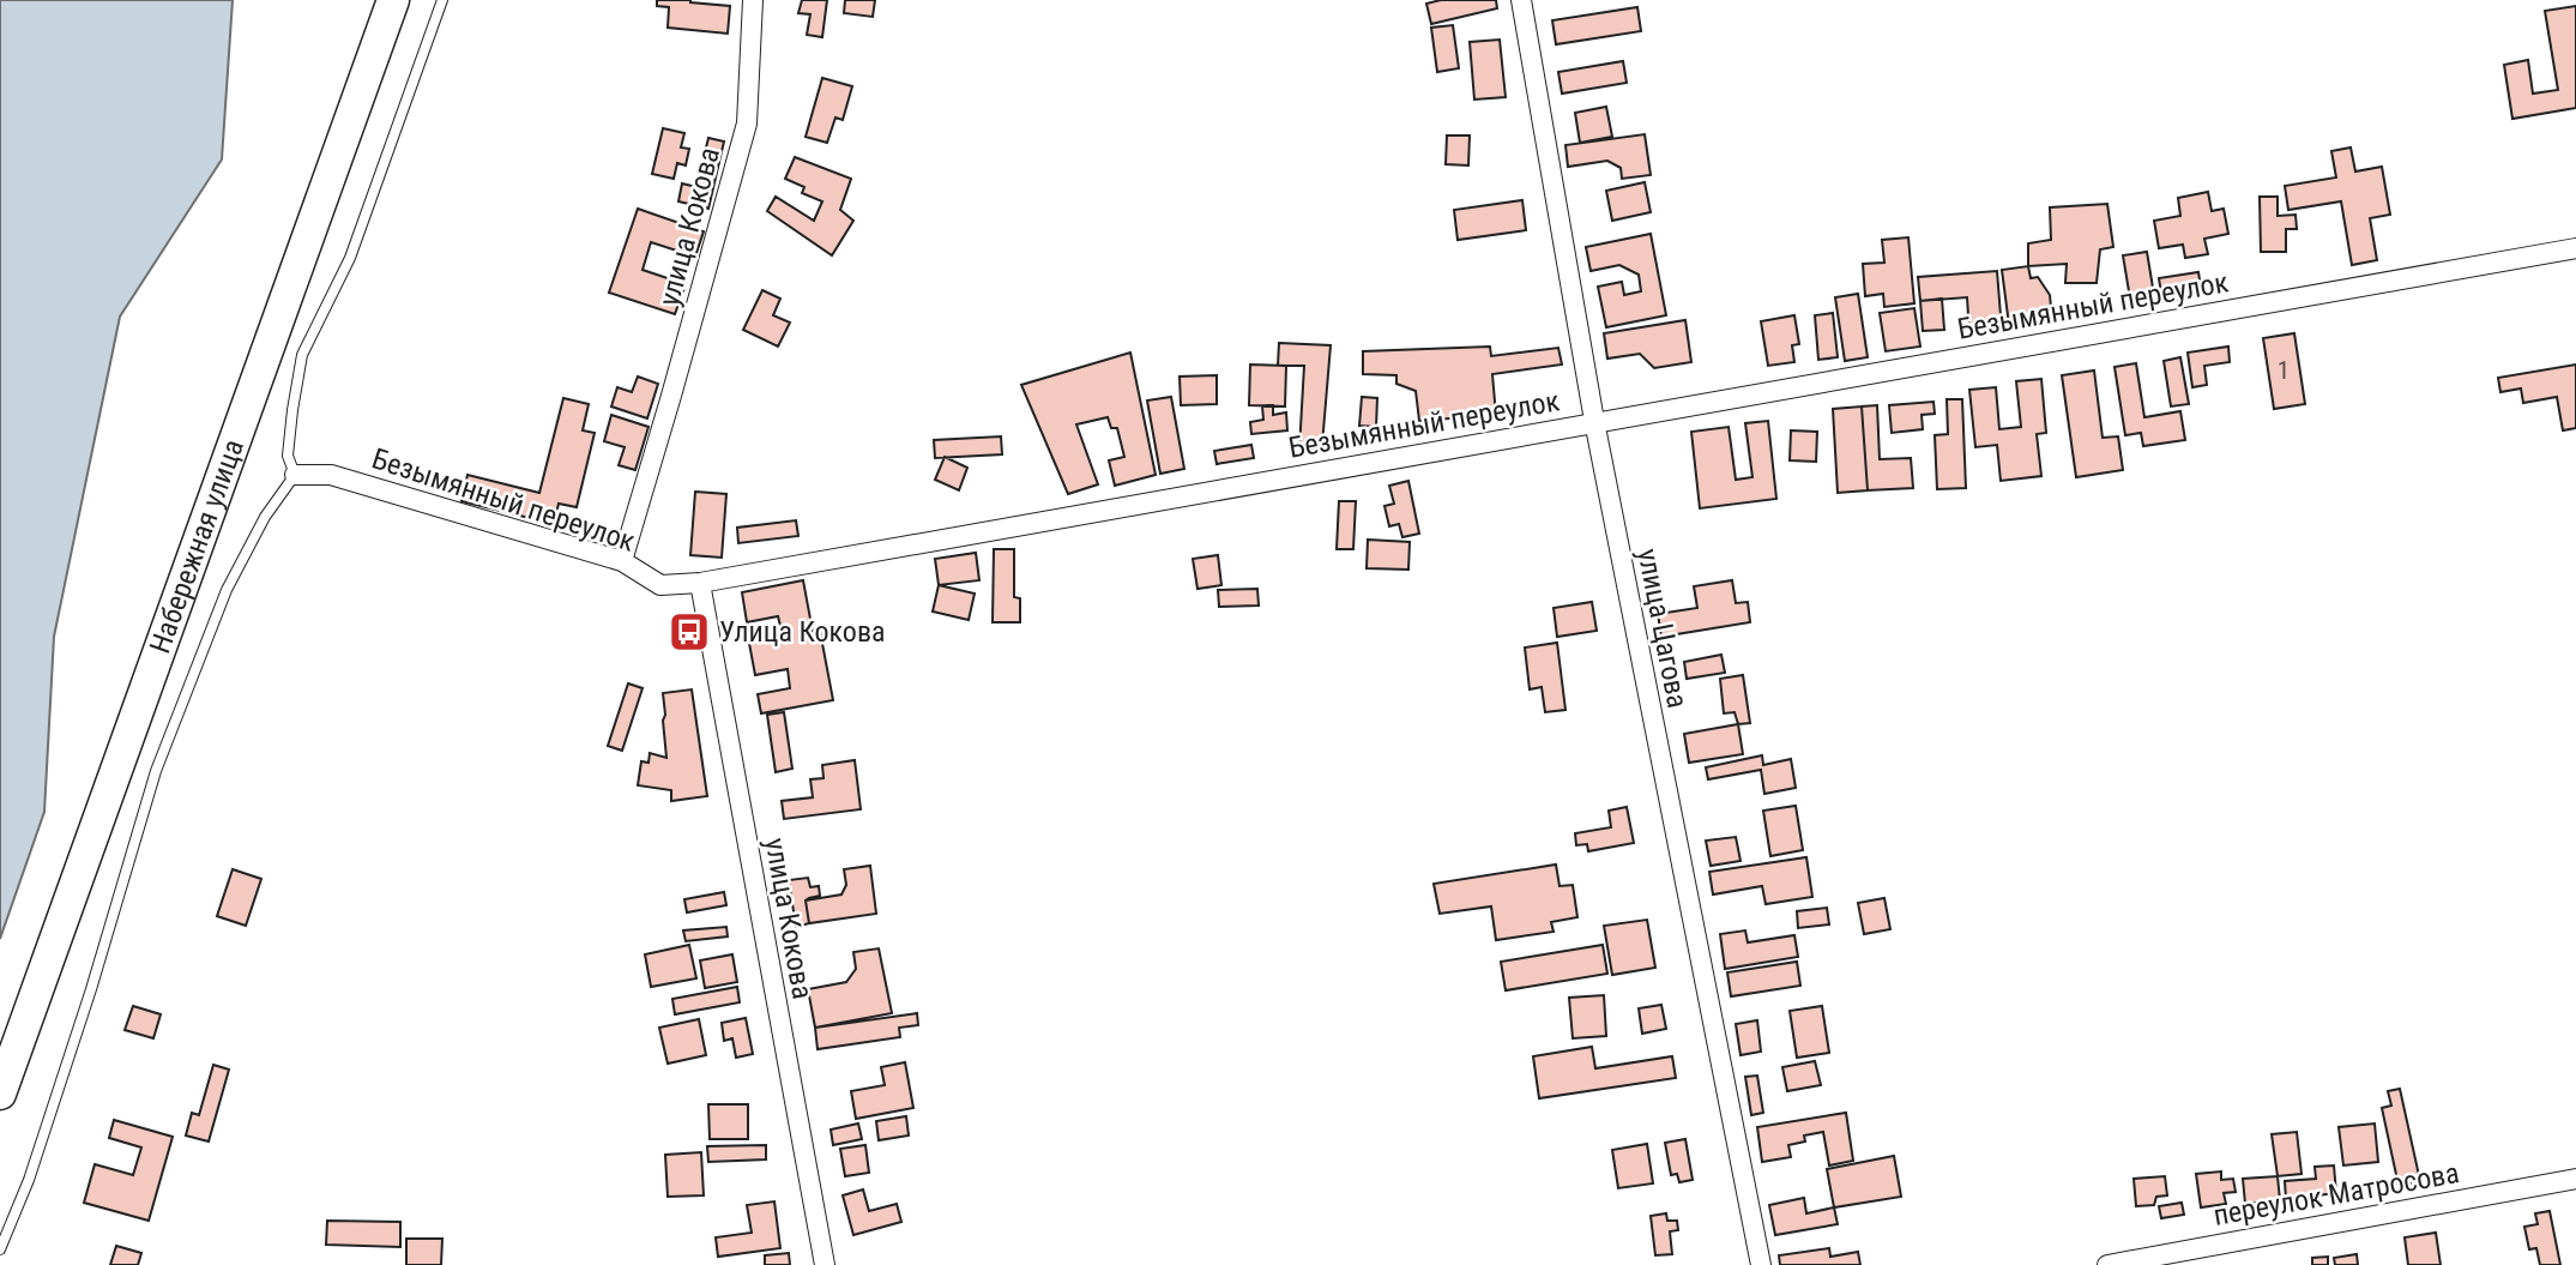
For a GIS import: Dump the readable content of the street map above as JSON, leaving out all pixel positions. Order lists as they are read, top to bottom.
{
  "streets": {
    "main road": ["Набережная улица"],
    "street": [
      "улица Кокова",
      "Безымянный переулок",
      "улица Цагова",
      "переулок Матросова"
    ]
  },
  "crossings": [
    ["улица Кокова", "Безымянный переулок"],
    ["Безымянный переулок", "улица Цагова"]
  ],
  "places": {
    "bus stop": ["Улица Кокова"]
  },
  "house_numbers": ["1"]
}
